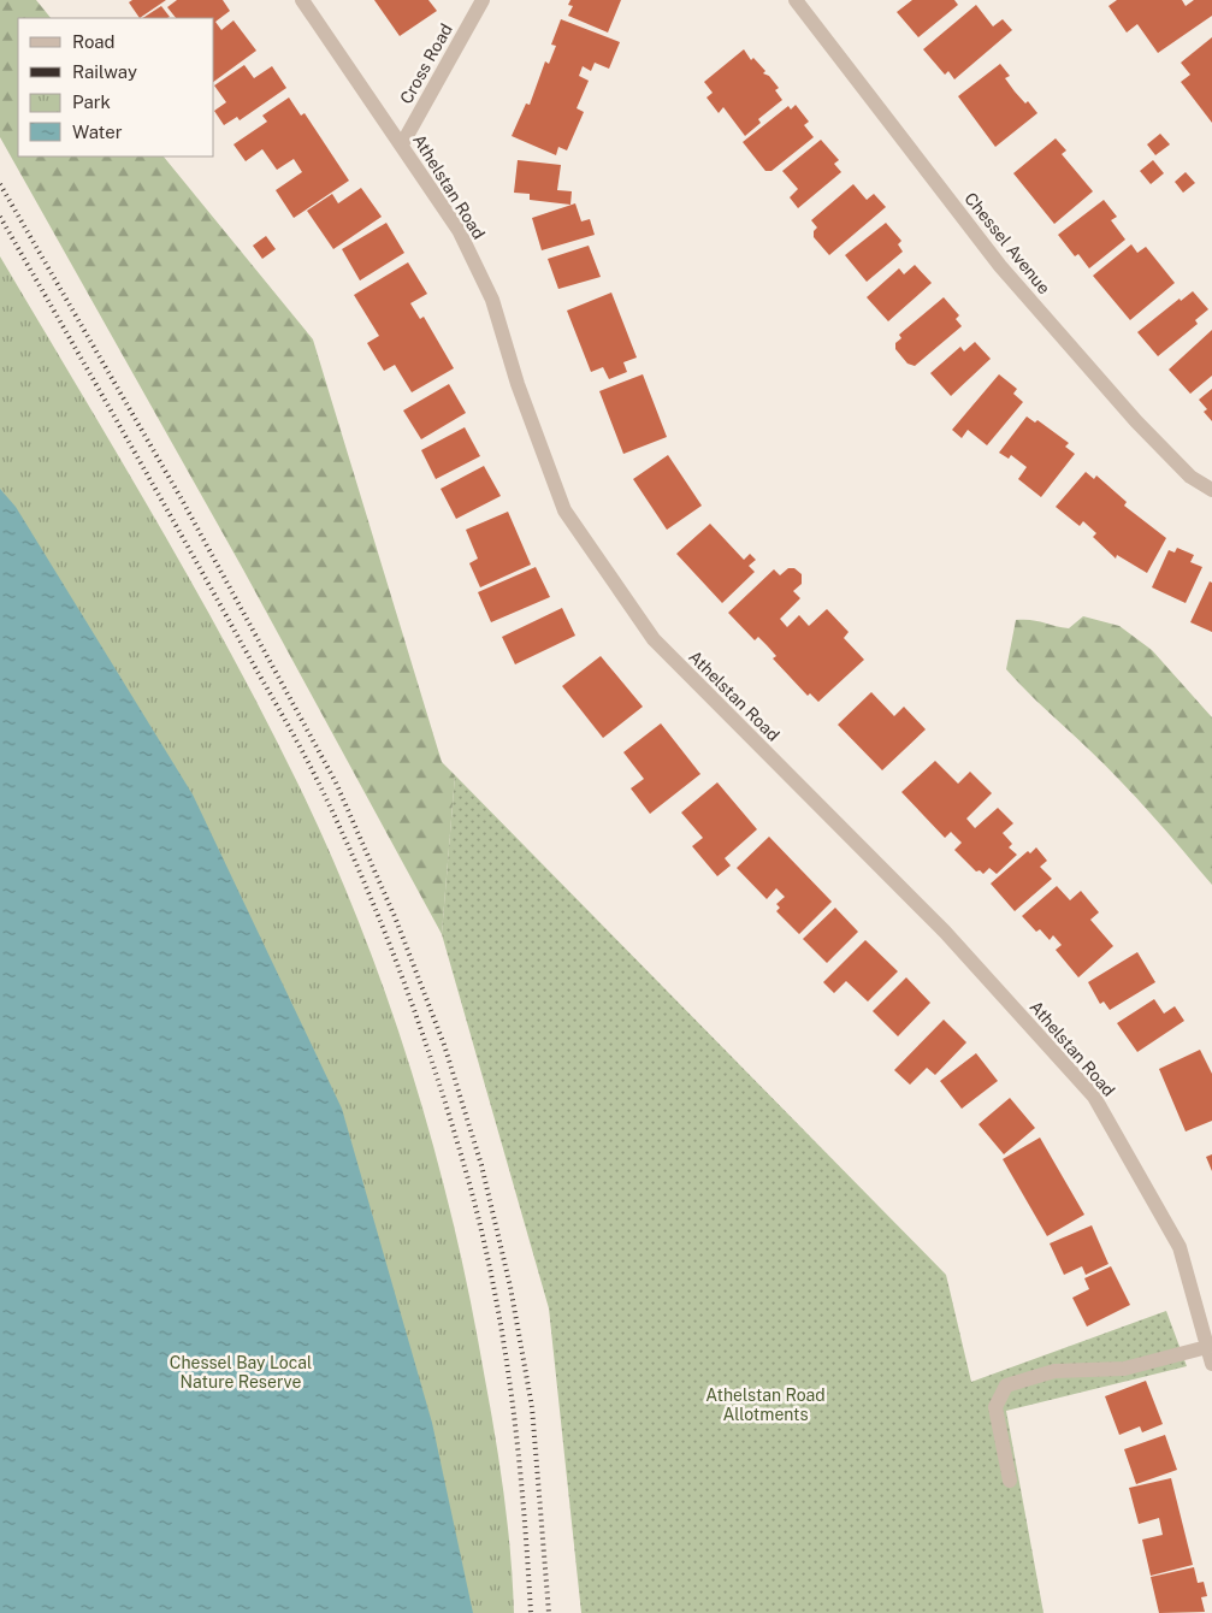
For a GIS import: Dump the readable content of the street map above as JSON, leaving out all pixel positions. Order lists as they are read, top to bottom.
{
  "streets": {
    "street": ["Cross Road", "Athelstan Road", "Chessel Avenue"]
  },
  "crossings": [
    ["Cross Road", "Athelstan Road"]
  ],
  "parks": ["Chessel Bay Local Nature Reserve", "Athelstan Road Allotments"],
  "legend": [
    "Road",
    "Railway",
    "Park",
    "Water"
  ]
}
